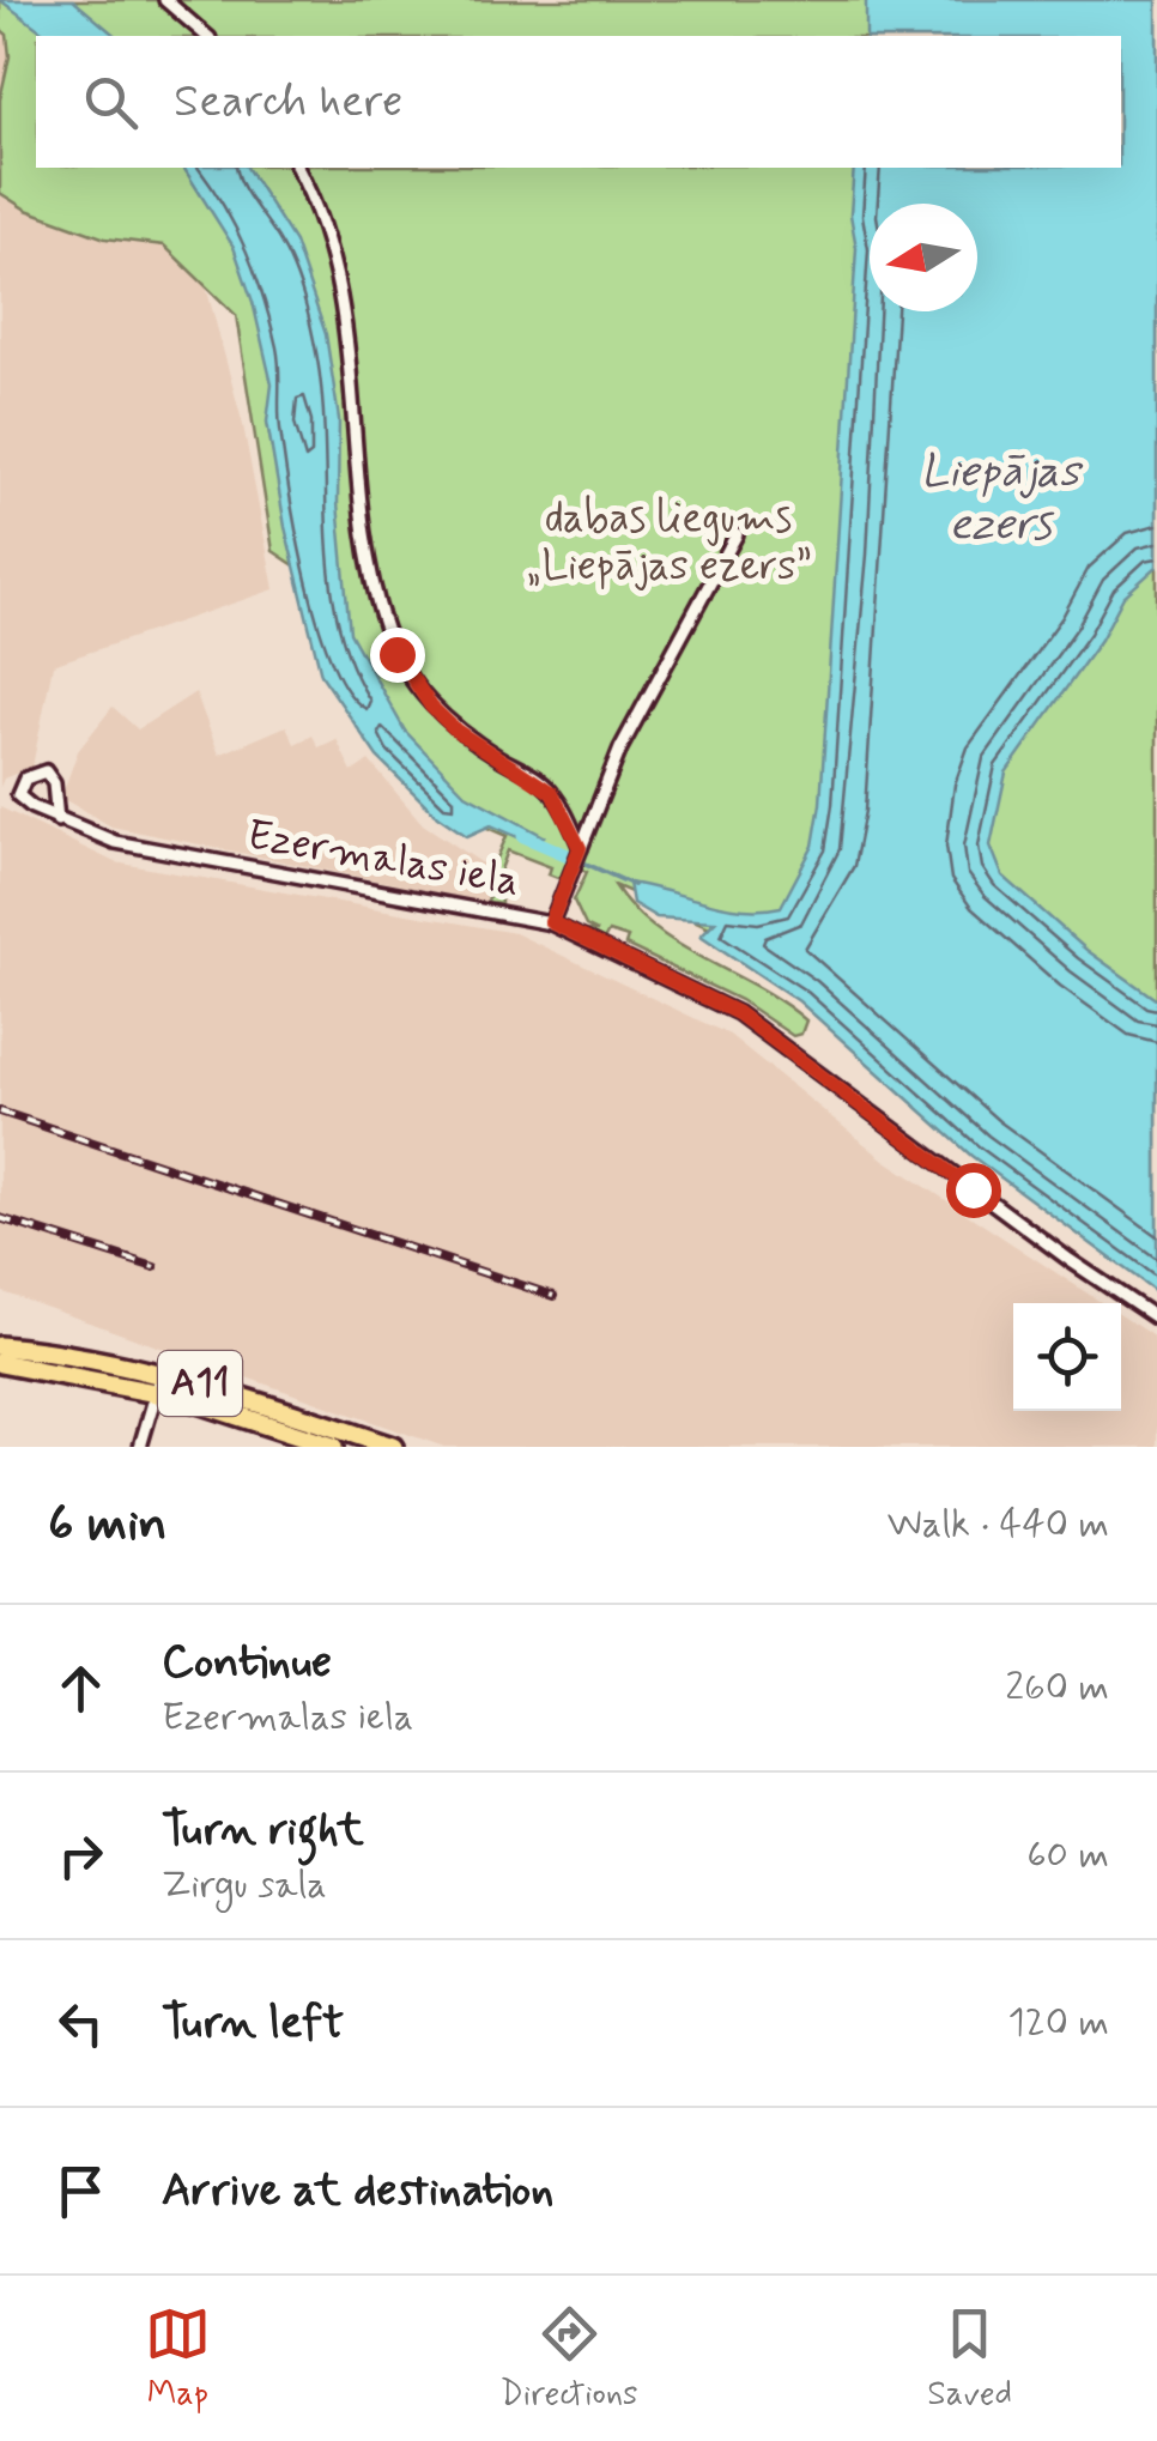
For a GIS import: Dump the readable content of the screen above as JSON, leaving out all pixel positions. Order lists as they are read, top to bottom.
{
  "streets": {
    "highway": ["A11"],
    "street": ["Ezermalas iela"]
  },
  "water": ["Liepājas ezers"],
  "parks": ["dabas liegums „Liepājas ezers”"],
  "north": "left",
  "page": {
    "search": "Search here",
    "heading": ["6 min", "Walk · 440 m"],
    "list": [
      ["Continue", "Ezermalas iela", "260 m"],
      ["Turn right", "Zirgu sala", "60 m"],
      ["Turn left", "120 m"],
      "Arrive at destination"
    ],
    "nav": ["Map", "Directions", "Saved"]
  }
}
